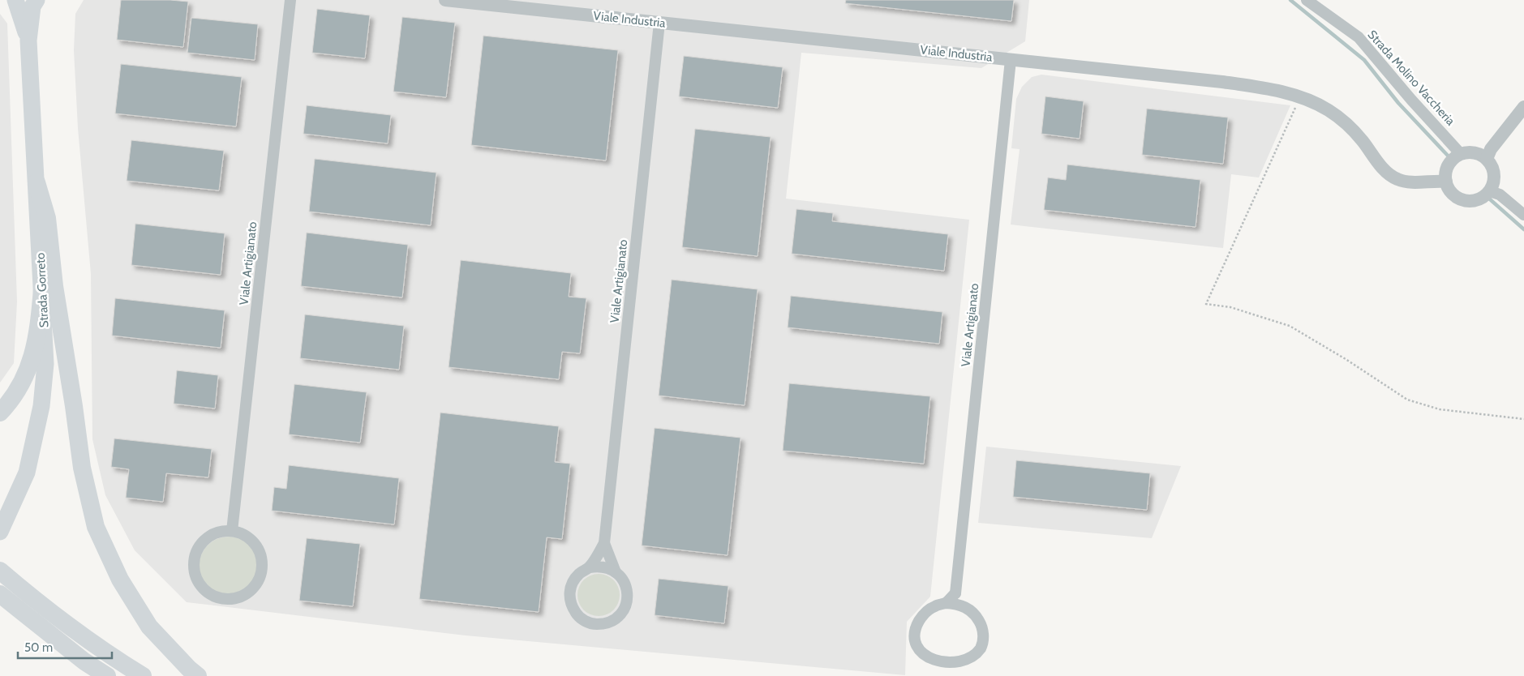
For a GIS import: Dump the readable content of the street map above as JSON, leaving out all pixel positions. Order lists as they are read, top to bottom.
{
  "streets": {
    "main road": ["Strada Gorreto"],
    "street": ["Viale Industria", "Strada Molino Vaccheria", "Viale Artigianato"]
  },
  "crossings": [
    ["Viale Industria", "Strada Molino Vaccheria"],
    ["Viale Industria", "Viale Artigianato"]
  ],
  "scale_bar": "50 m"
}
